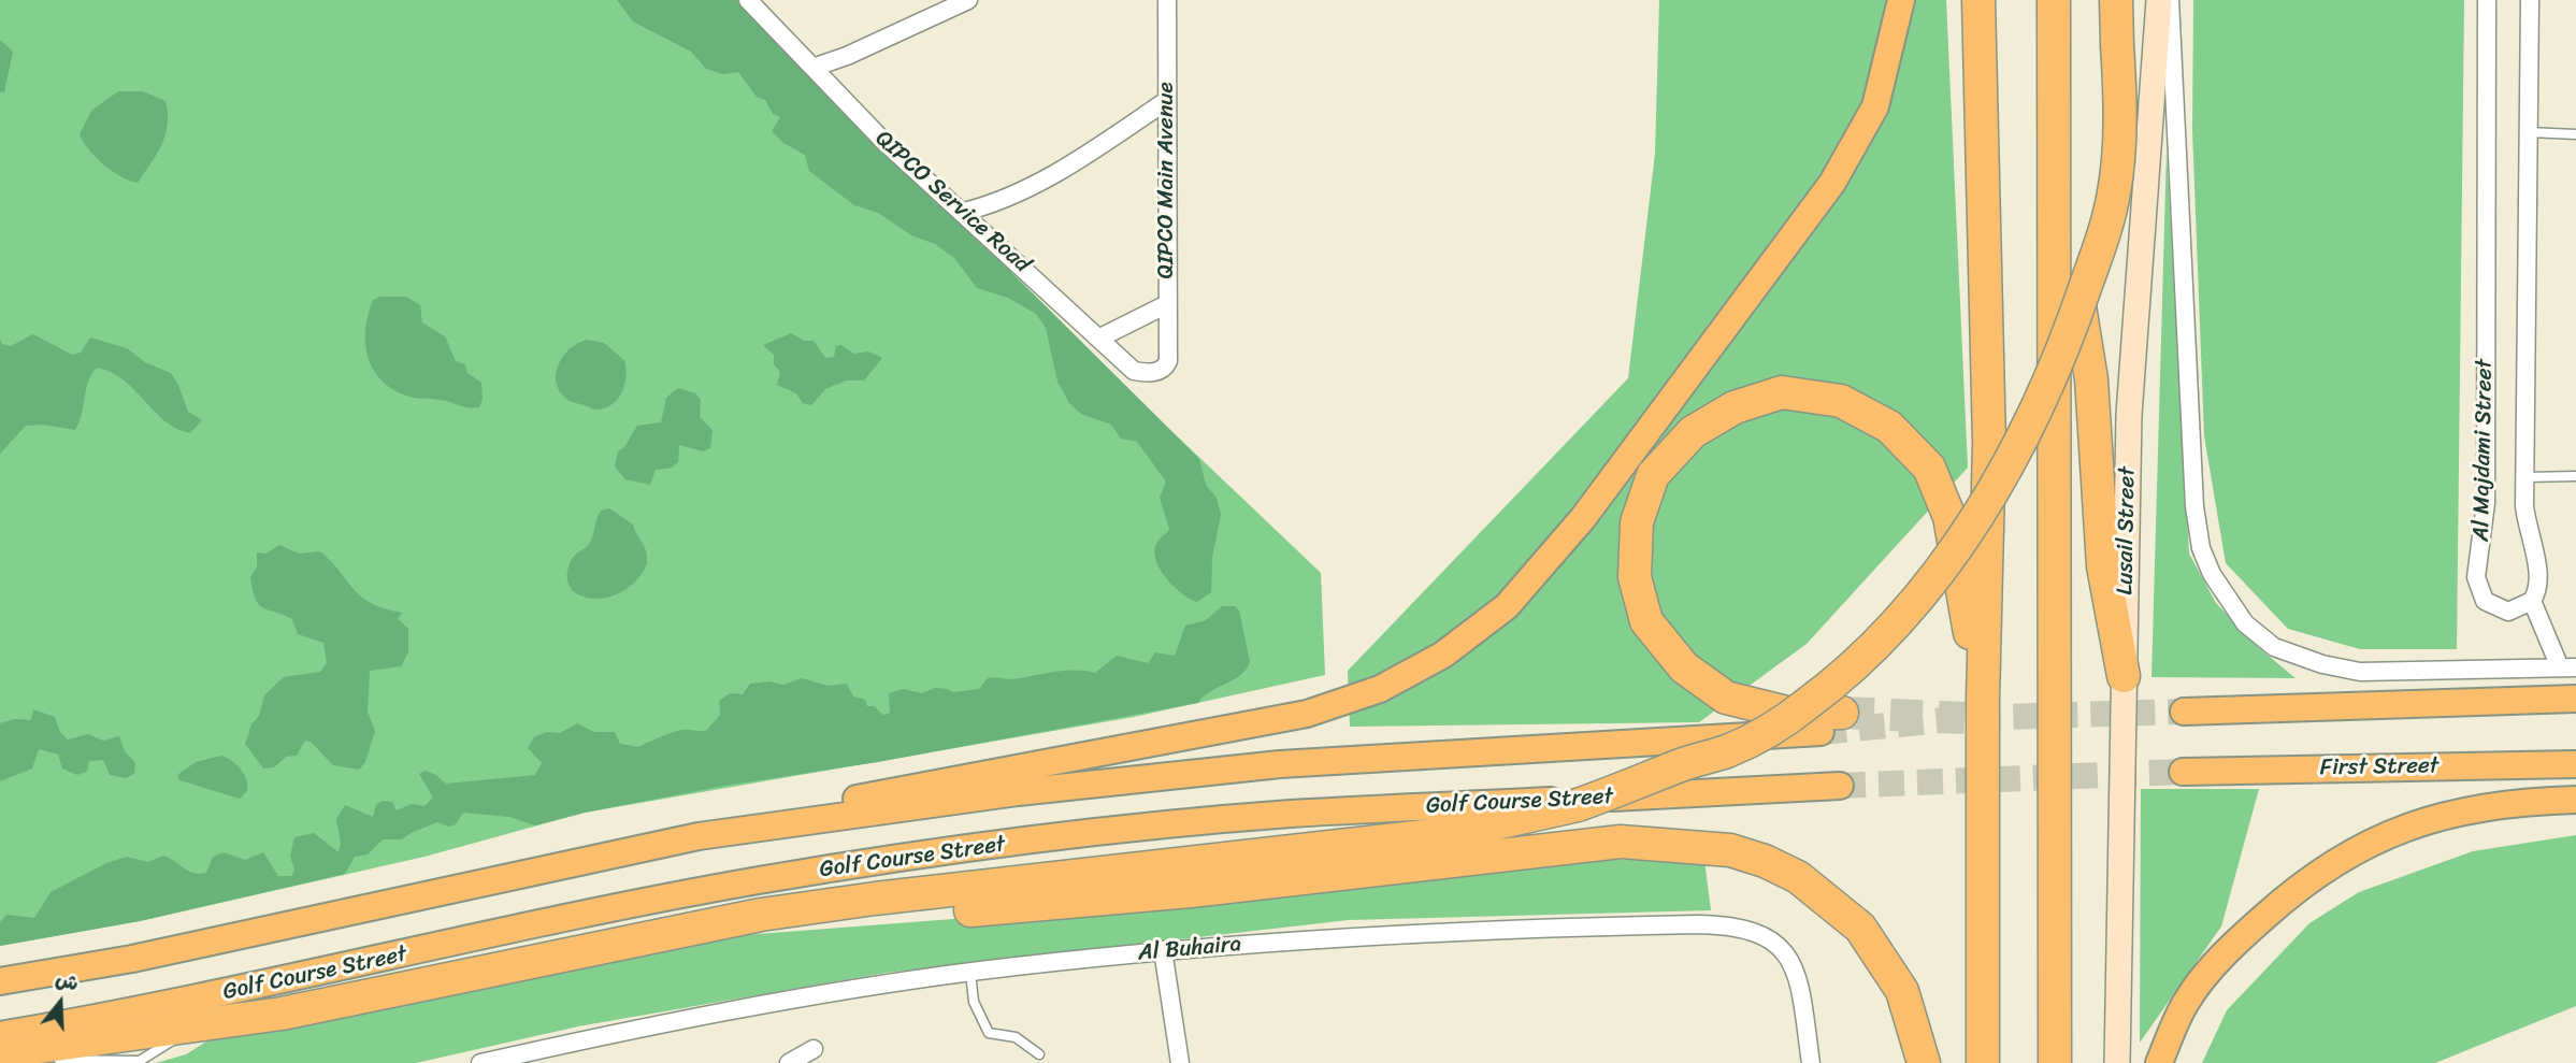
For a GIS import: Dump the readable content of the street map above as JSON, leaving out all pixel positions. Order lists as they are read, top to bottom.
{
  "streets": {
    "main road": ["First Street", "Golf Course Street"],
    "street": [
      "QIPCO Main Avenue",
      "QIPCO Service Road",
      "Al Majdami Street",
      "Lusail Street",
      "Al Buhaira"
    ]
  },
  "crossings": [
    ["QIPCO Main Avenue", "QIPCO Service Road"]
  ],
  "north": "top"
}
